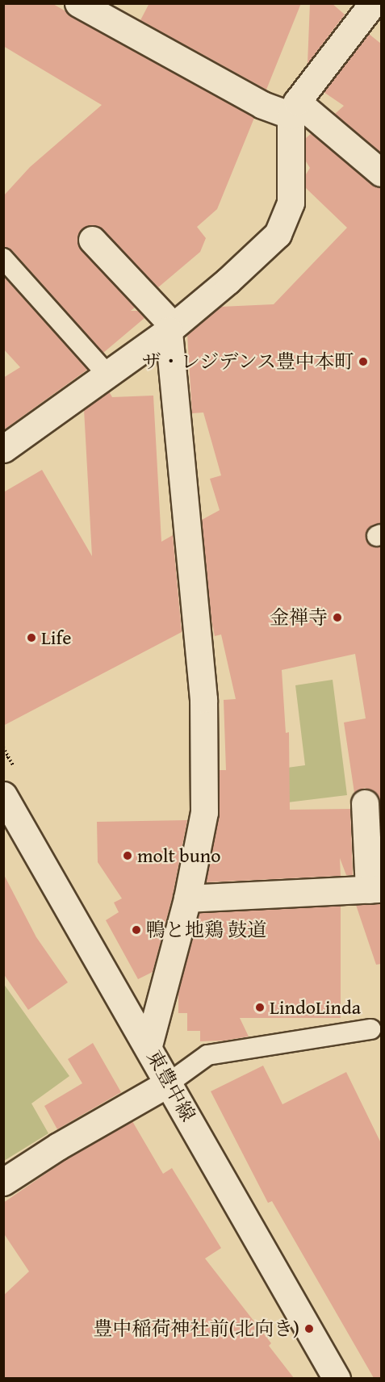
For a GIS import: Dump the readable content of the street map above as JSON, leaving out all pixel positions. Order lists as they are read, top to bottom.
{
  "streets": {
    "street": ["東豊中線"]
  },
  "places": [
    "ザ・レジデンス豊中本町",
    "金禅寺",
    "Life",
    "molt buno",
    "鴨と地鶏 鼓道",
    "LindoLinda",
    "豊中稲荷神社前(北向き)"
  ]
}
